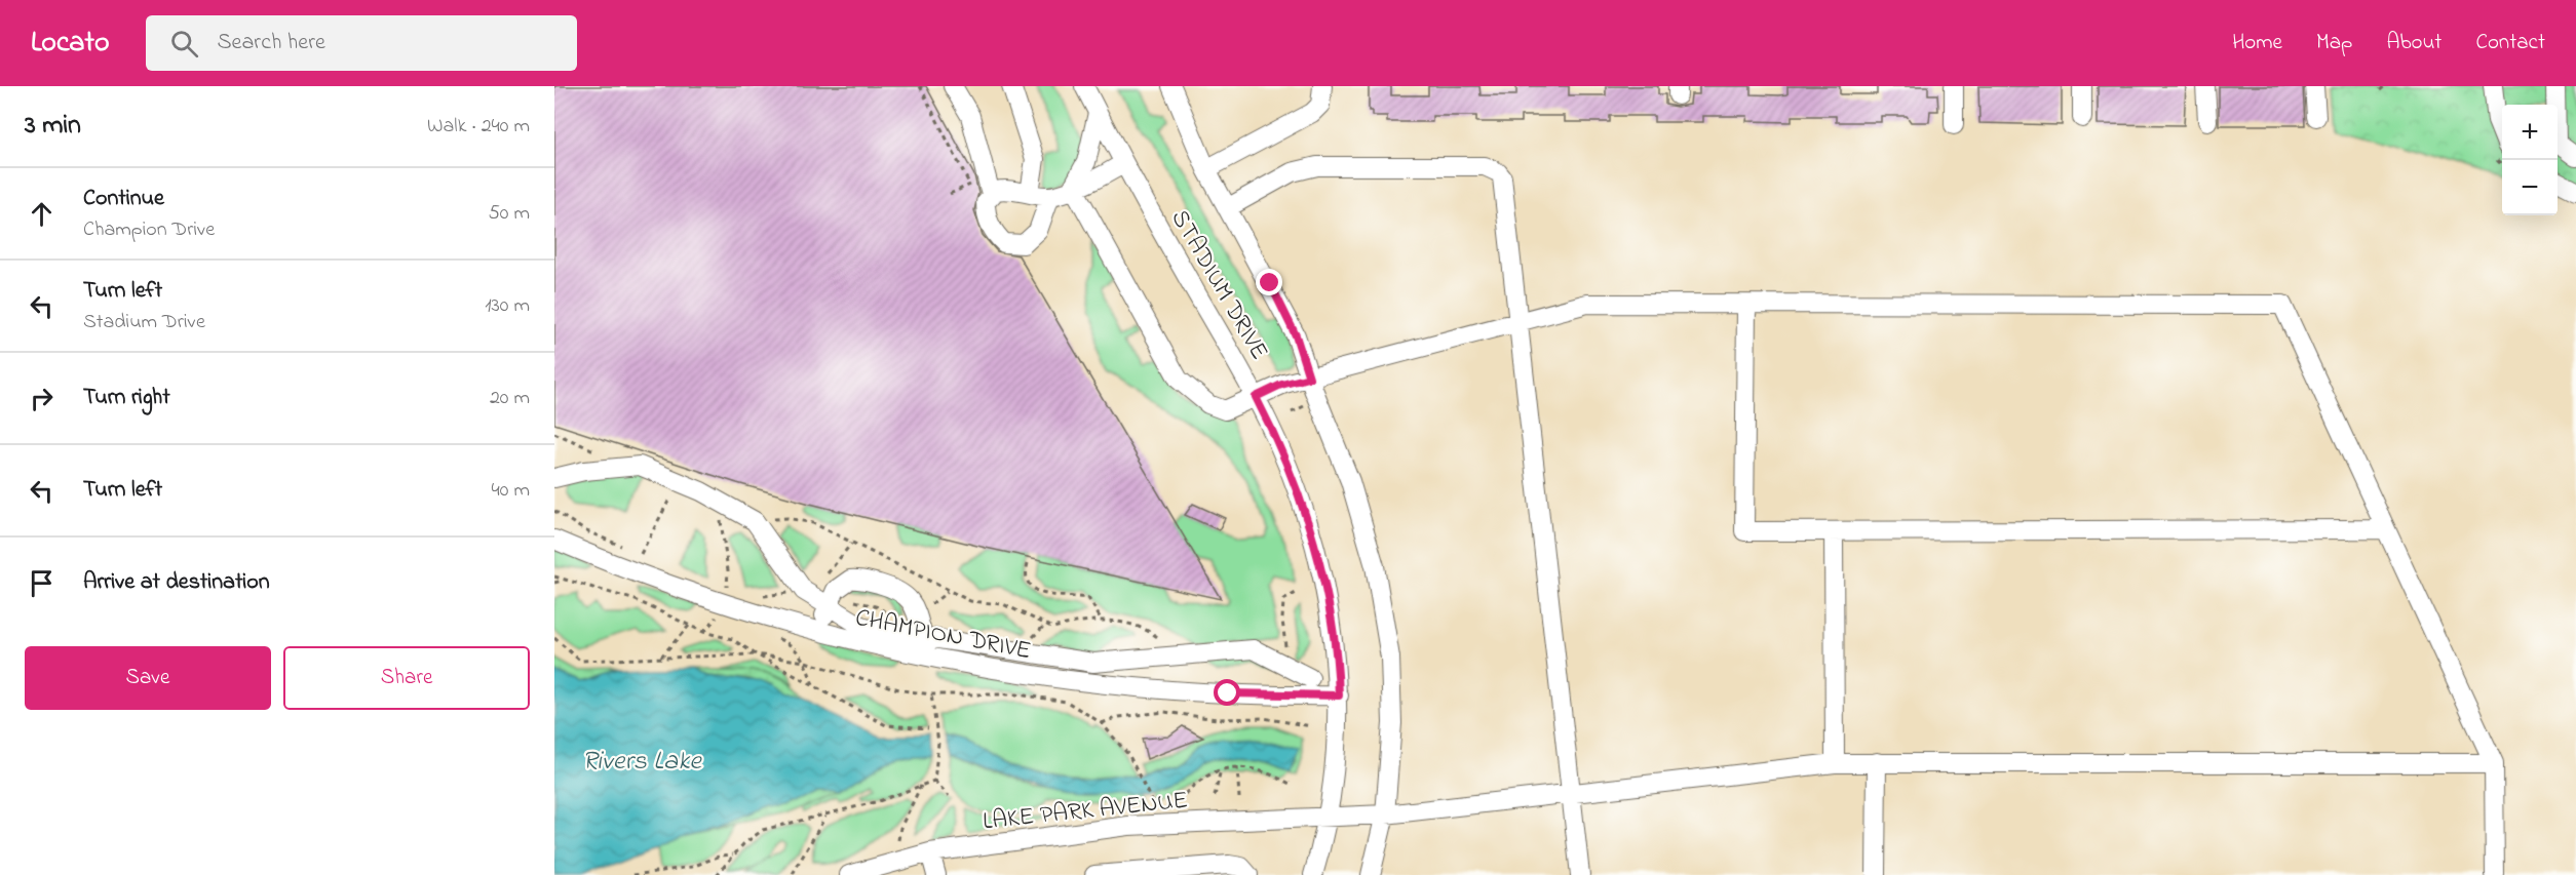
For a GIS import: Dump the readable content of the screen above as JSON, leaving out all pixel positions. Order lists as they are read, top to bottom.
{
  "streets": {
    "street": ["STADIUM DRIVE", "CHAMPION DRIVE", "LAKE PARK AVENUE"]
  },
  "crossings": [
    ["STADIUM DRIVE", "CHAMPION DRIVE"],
    ["STADIUM DRIVE", "LAKE PARK AVENUE"]
  ],
  "water": ["Rivers Lake"],
  "page": {
    "header": "Locato",
    "search": "Search here",
    "nav": [
      "Home",
      "Map",
      "About",
      "Contact"
    ],
    "heading": ["3 min", "Walk · 240 m"],
    "map_buttons": ["+", "−"],
    "list": [
      ["Continue", "Champion Drive", "50 m"],
      ["Turn left", "Stadium Drive", "130 m"],
      ["Turn right", "20 m"],
      ["Turn left", "40 m"],
      "Arrive at destination"
    ],
    "buttons": ["Save", "Share"]
  }
}
